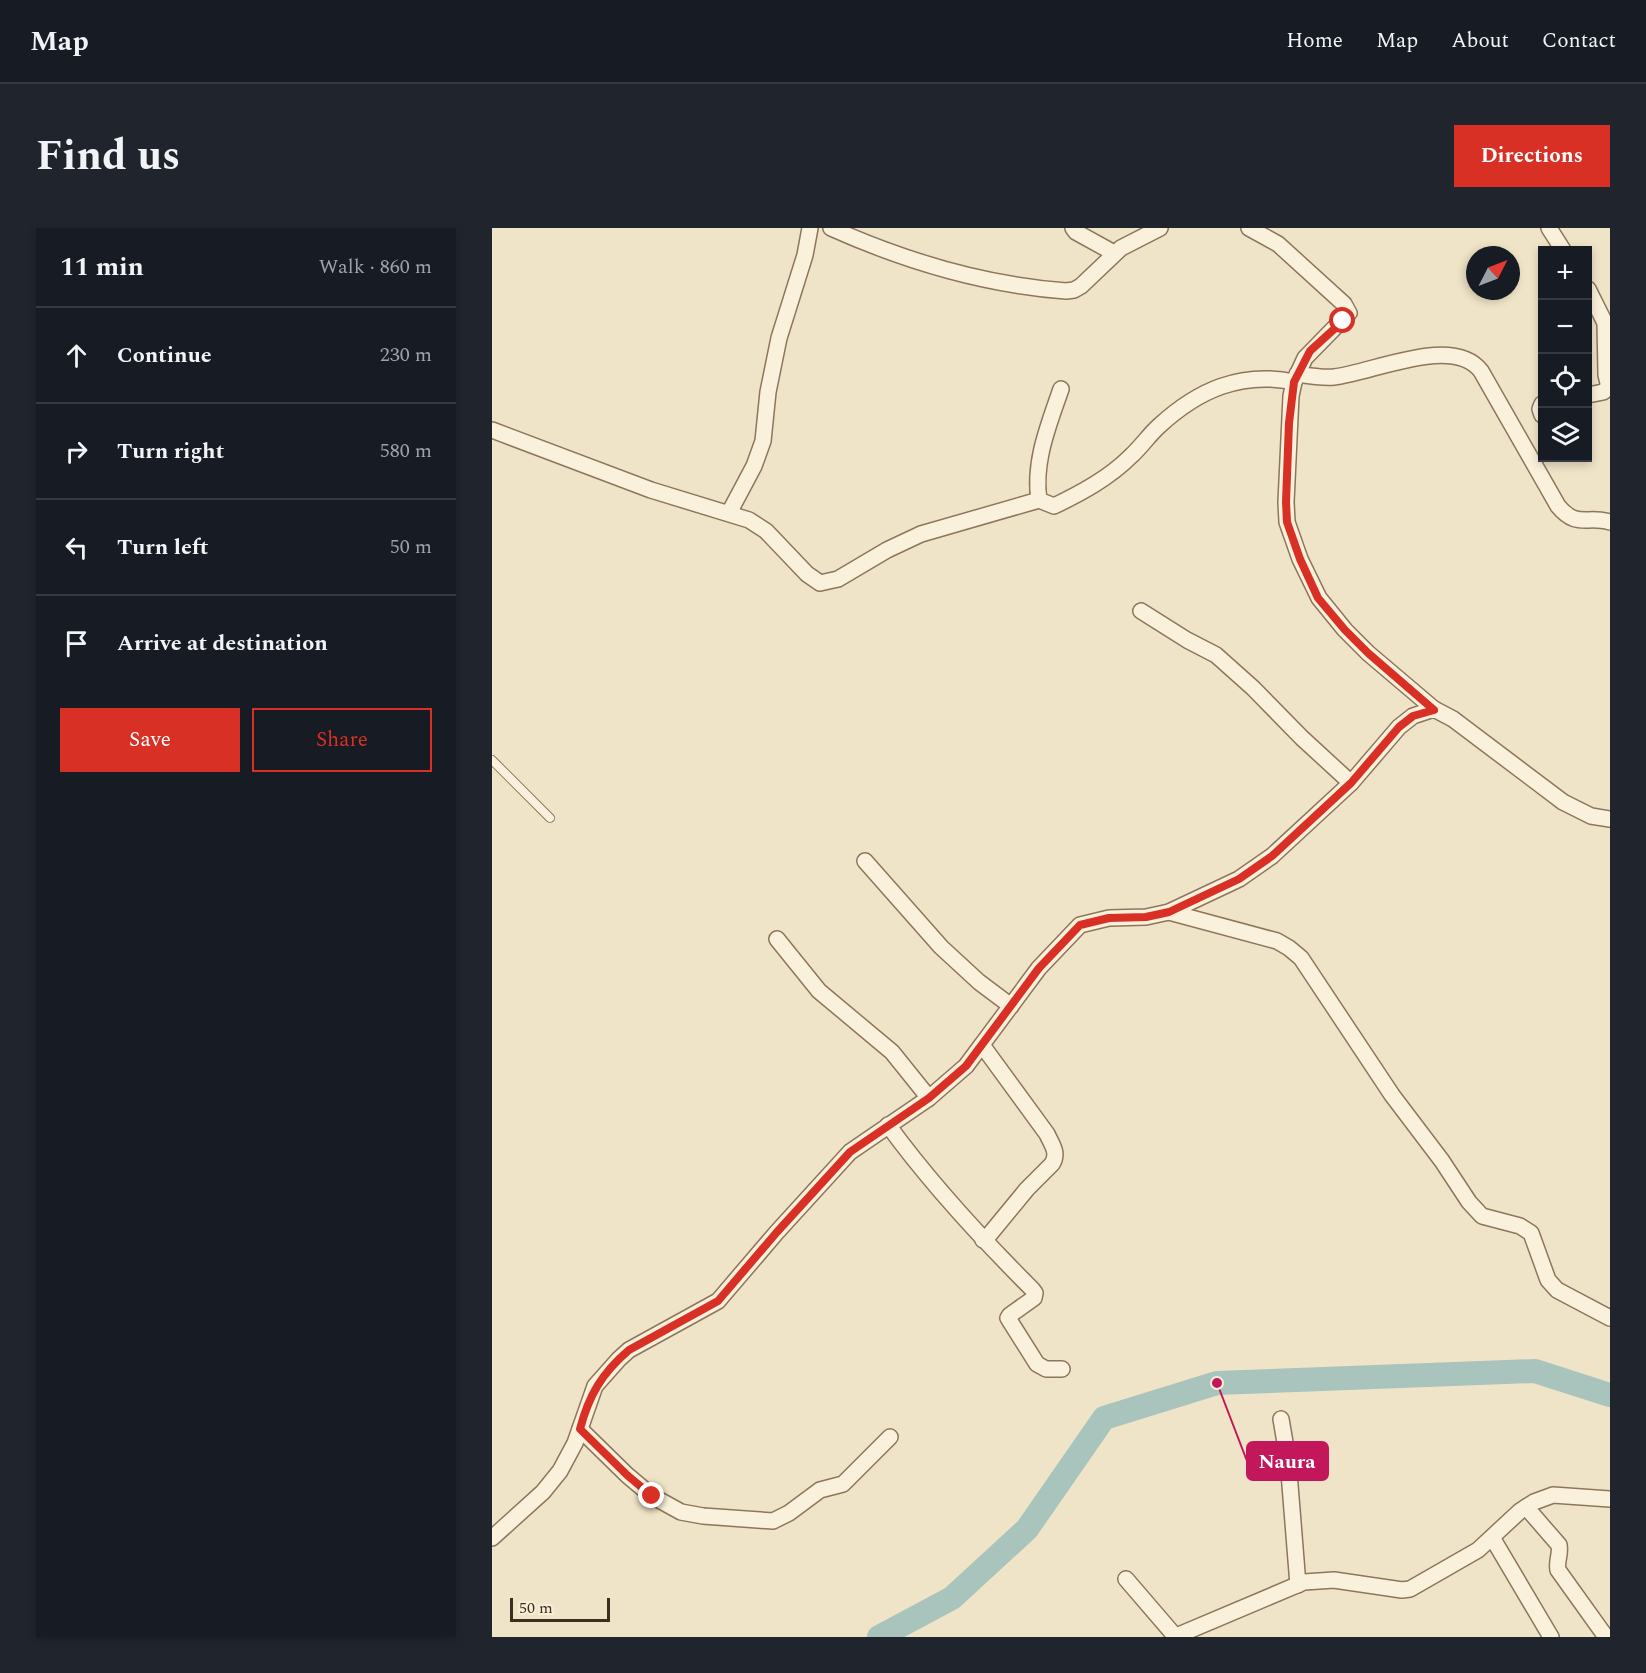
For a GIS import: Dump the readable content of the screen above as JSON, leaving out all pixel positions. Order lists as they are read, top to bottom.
{
  "places": ["Naura"],
  "scale_bar": "50 m",
  "north": "top right",
  "page": {
    "header": "Map",
    "nav": [
      "Home",
      "Map",
      "About",
      "Contact"
    ],
    "title": "Find us",
    "buttons": [
      "Directions",
      ["Save", "Share"]
    ],
    "heading": ["11 min", "Walk · 860 m"],
    "map_buttons": ["+", "−"],
    "list": [
      ["Continue", "230 m"],
      ["Turn right", "580 m"],
      ["Turn left", "50 m"],
      "Arrive at destination"
    ],
    "scale": "50 m"
  }
}
